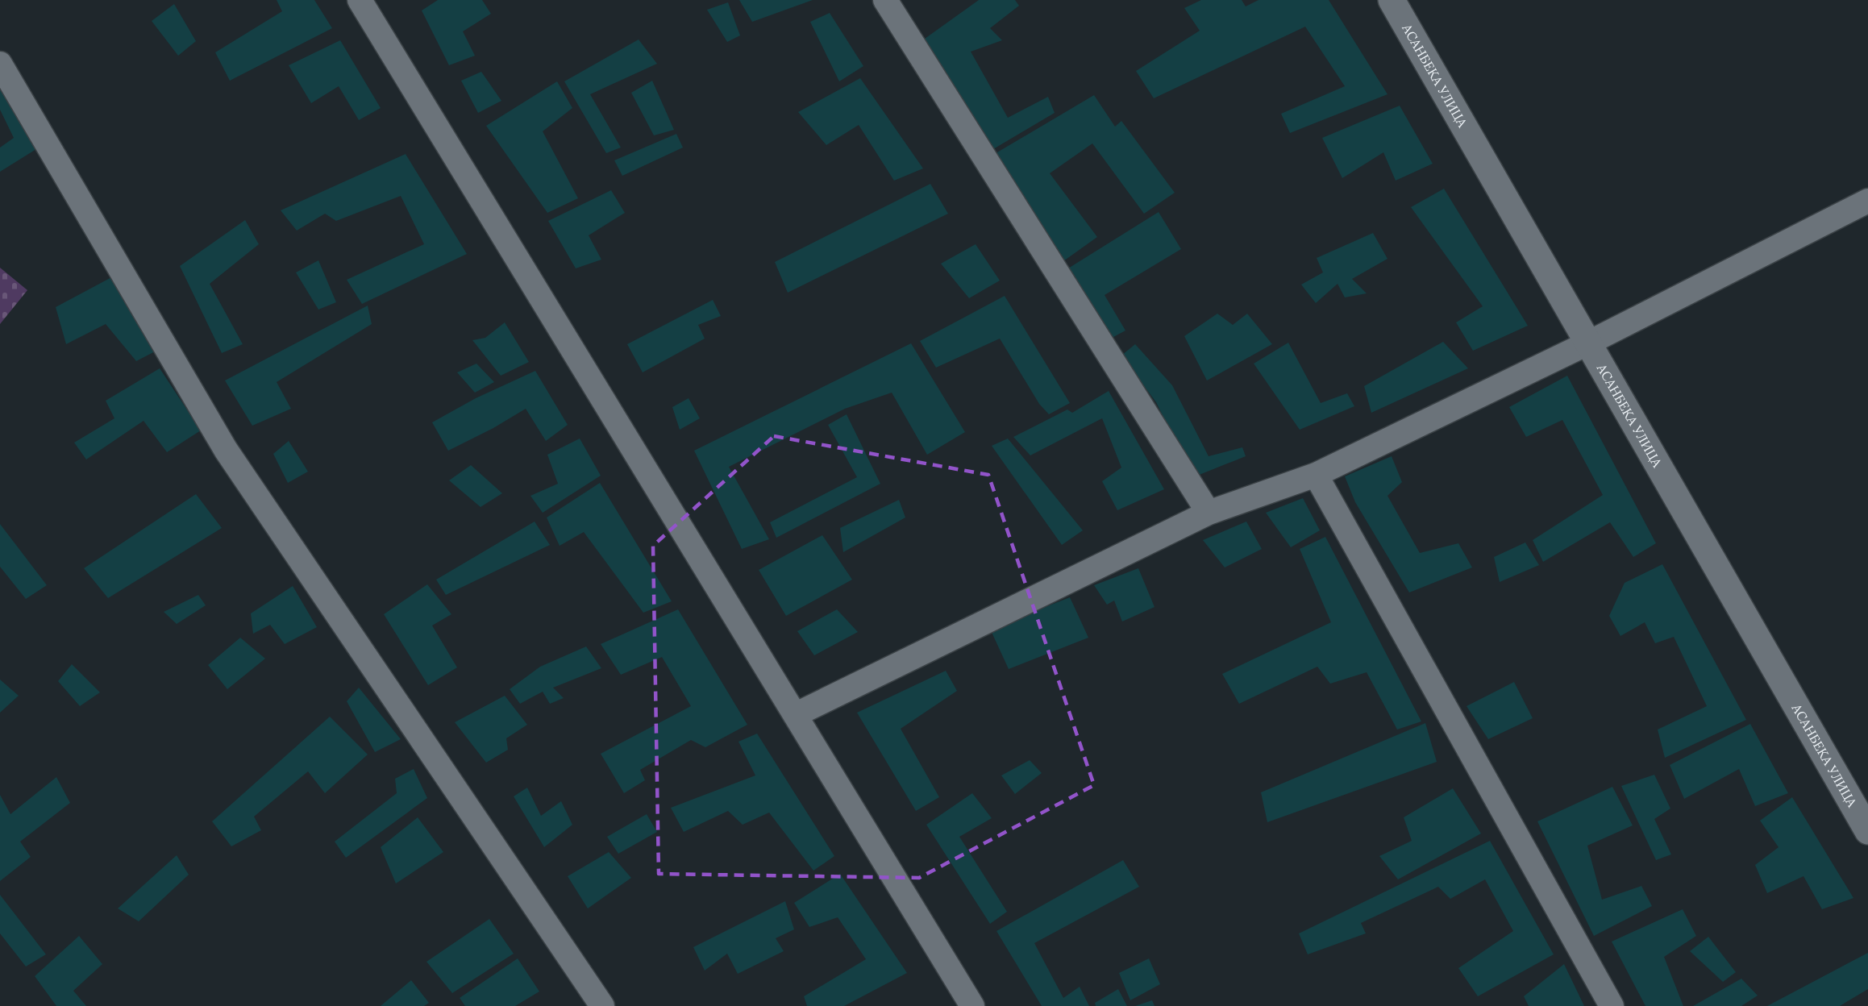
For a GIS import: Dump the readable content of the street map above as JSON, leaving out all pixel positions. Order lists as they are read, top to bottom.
{
  "streets": {
    "street": ["АСАНБЕКА УЛИЦА"]
  }
}
